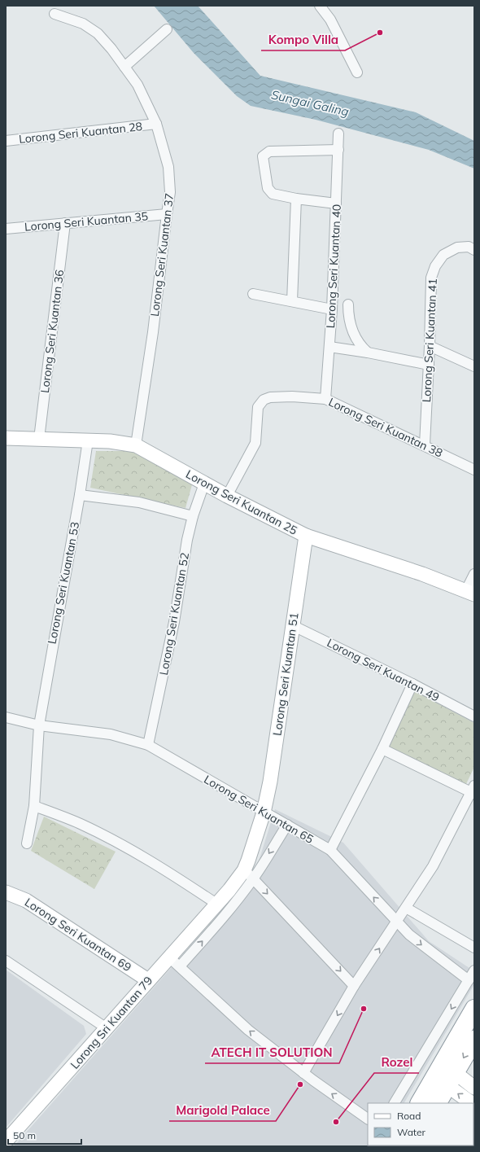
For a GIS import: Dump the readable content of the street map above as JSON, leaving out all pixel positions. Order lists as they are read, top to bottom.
{
  "streets": {
    "street": [
      "Lorong Seri Kuantan 28",
      "Lorong Seri Kuantan 35",
      "Lorong Seri Kuantan 37",
      "Lorong Seri Kuantan 40",
      "Lorong Seri Kuantan 36",
      "Lorong Seri Kuantan 41",
      "Lorong Seri Kuantan 38",
      "Lorong Seri Kuantan 25",
      "Lorong Seri Kuantan 53",
      "Lorong Seri Kuantan 52",
      "Lorong Seri Kuantan 49",
      "Lorong Seri Kuantan 51",
      "Lorong Seri Kuantan 65",
      "Lorong Seri Kuantan 69",
      "Lorong Sri Kuantan 79"
    ]
  },
  "crossings": [
    ["Lorong Seri Kuantan 28", "Lorong Seri Kuantan 37"],
    ["Lorong Seri Kuantan 35", "Lorong Seri Kuantan 37"],
    ["Lorong Seri Kuantan 35", "Lorong Seri Kuantan 36"],
    ["Lorong Seri Kuantan 37", "Lorong Seri Kuantan 25"],
    ["Lorong Seri Kuantan 40", "Lorong Seri Kuantan 38"],
    ["Lorong Seri Kuantan 36", "Lorong Seri Kuantan 25"],
    ["Lorong Seri Kuantan 41", "Lorong Seri Kuantan 38"],
    ["Lorong Seri Kuantan 38", "Lorong Seri Kuantan 25"],
    ["Lorong Seri Kuantan 25", "Lorong Seri Kuantan 53"],
    ["Lorong Seri Kuantan 25", "Lorong Seri Kuantan 52"],
    ["Lorong Seri Kuantan 25", "Lorong Seri Kuantan 51"],
    ["Lorong Seri Kuantan 53", "Lorong Seri Kuantan 65"],
    ["Lorong Seri Kuantan 52", "Lorong Seri Kuantan 65"],
    ["Lorong Seri Kuantan 49", "Lorong Seri Kuantan 51"],
    ["Lorong Seri Kuantan 51", "Lorong Seri Kuantan 65"],
    ["Lorong Seri Kuantan 51", "Lorong Sri Kuantan 79"],
    ["Lorong Seri Kuantan 69", "Lorong Sri Kuantan 79"]
  ],
  "water": ["Sungai Galing"],
  "places": [
    "Kompo Villa",
    "ATECH IT SOLUTION",
    "Marigold Palace",
    "Rozel"
  ],
  "legend": ["Road", "Water"],
  "scale_bar": "50 m"
}
